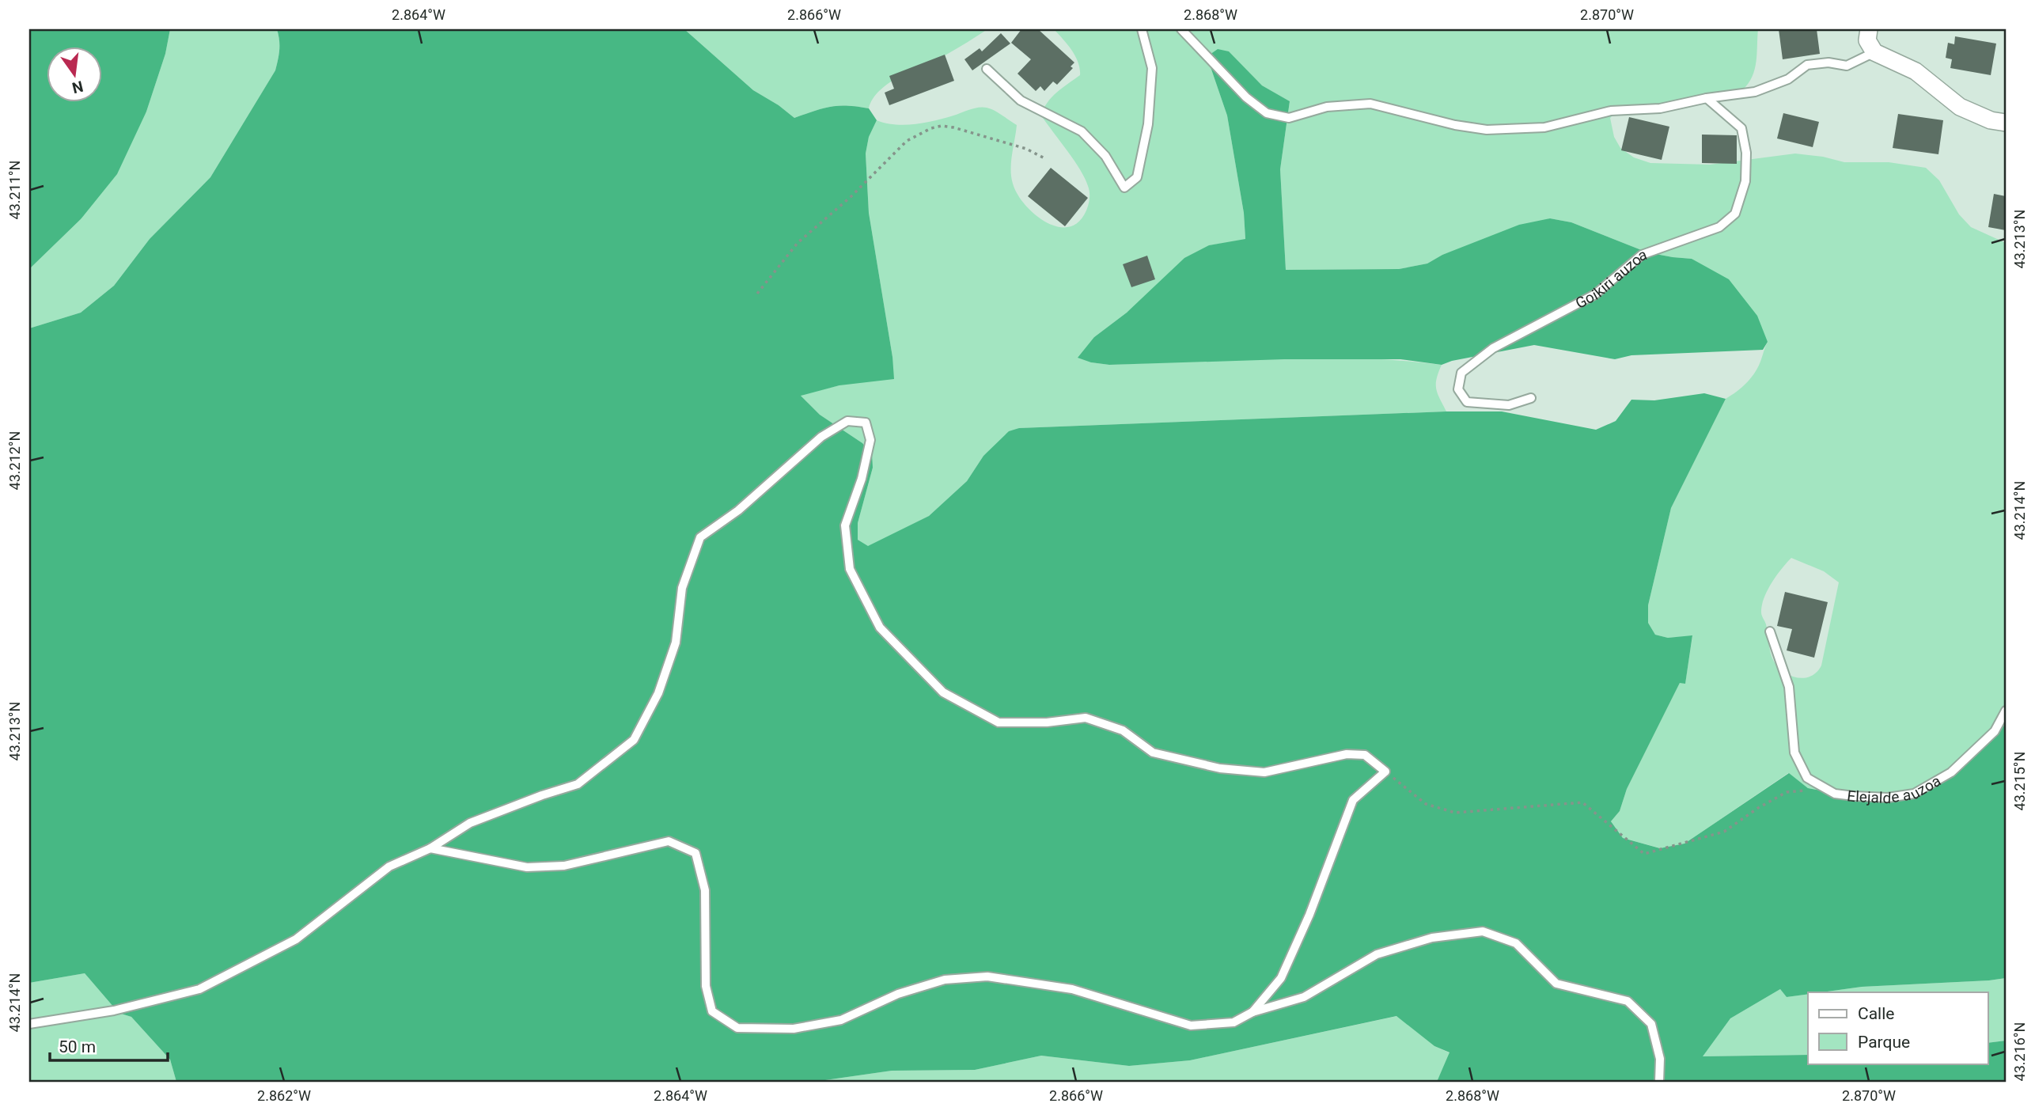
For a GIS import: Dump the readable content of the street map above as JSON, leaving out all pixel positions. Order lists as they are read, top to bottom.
{
  "streets": {
    "lane": ["Goikiri auzoa", "Elejalde auzoa"]
  },
  "legend": ["Calle", "Parque"],
  "scale_bar": "50 m",
  "north": "bottom",
  "coordinates": [
    "2.864°W",
    "2.866°W",
    "2.868°W",
    "2.870°W",
    "43.211°N",
    "43.213°N",
    "43.212°N",
    "43.214°N",
    "43.215°N",
    "43.216°N",
    "2.862°W"
  ]
}
